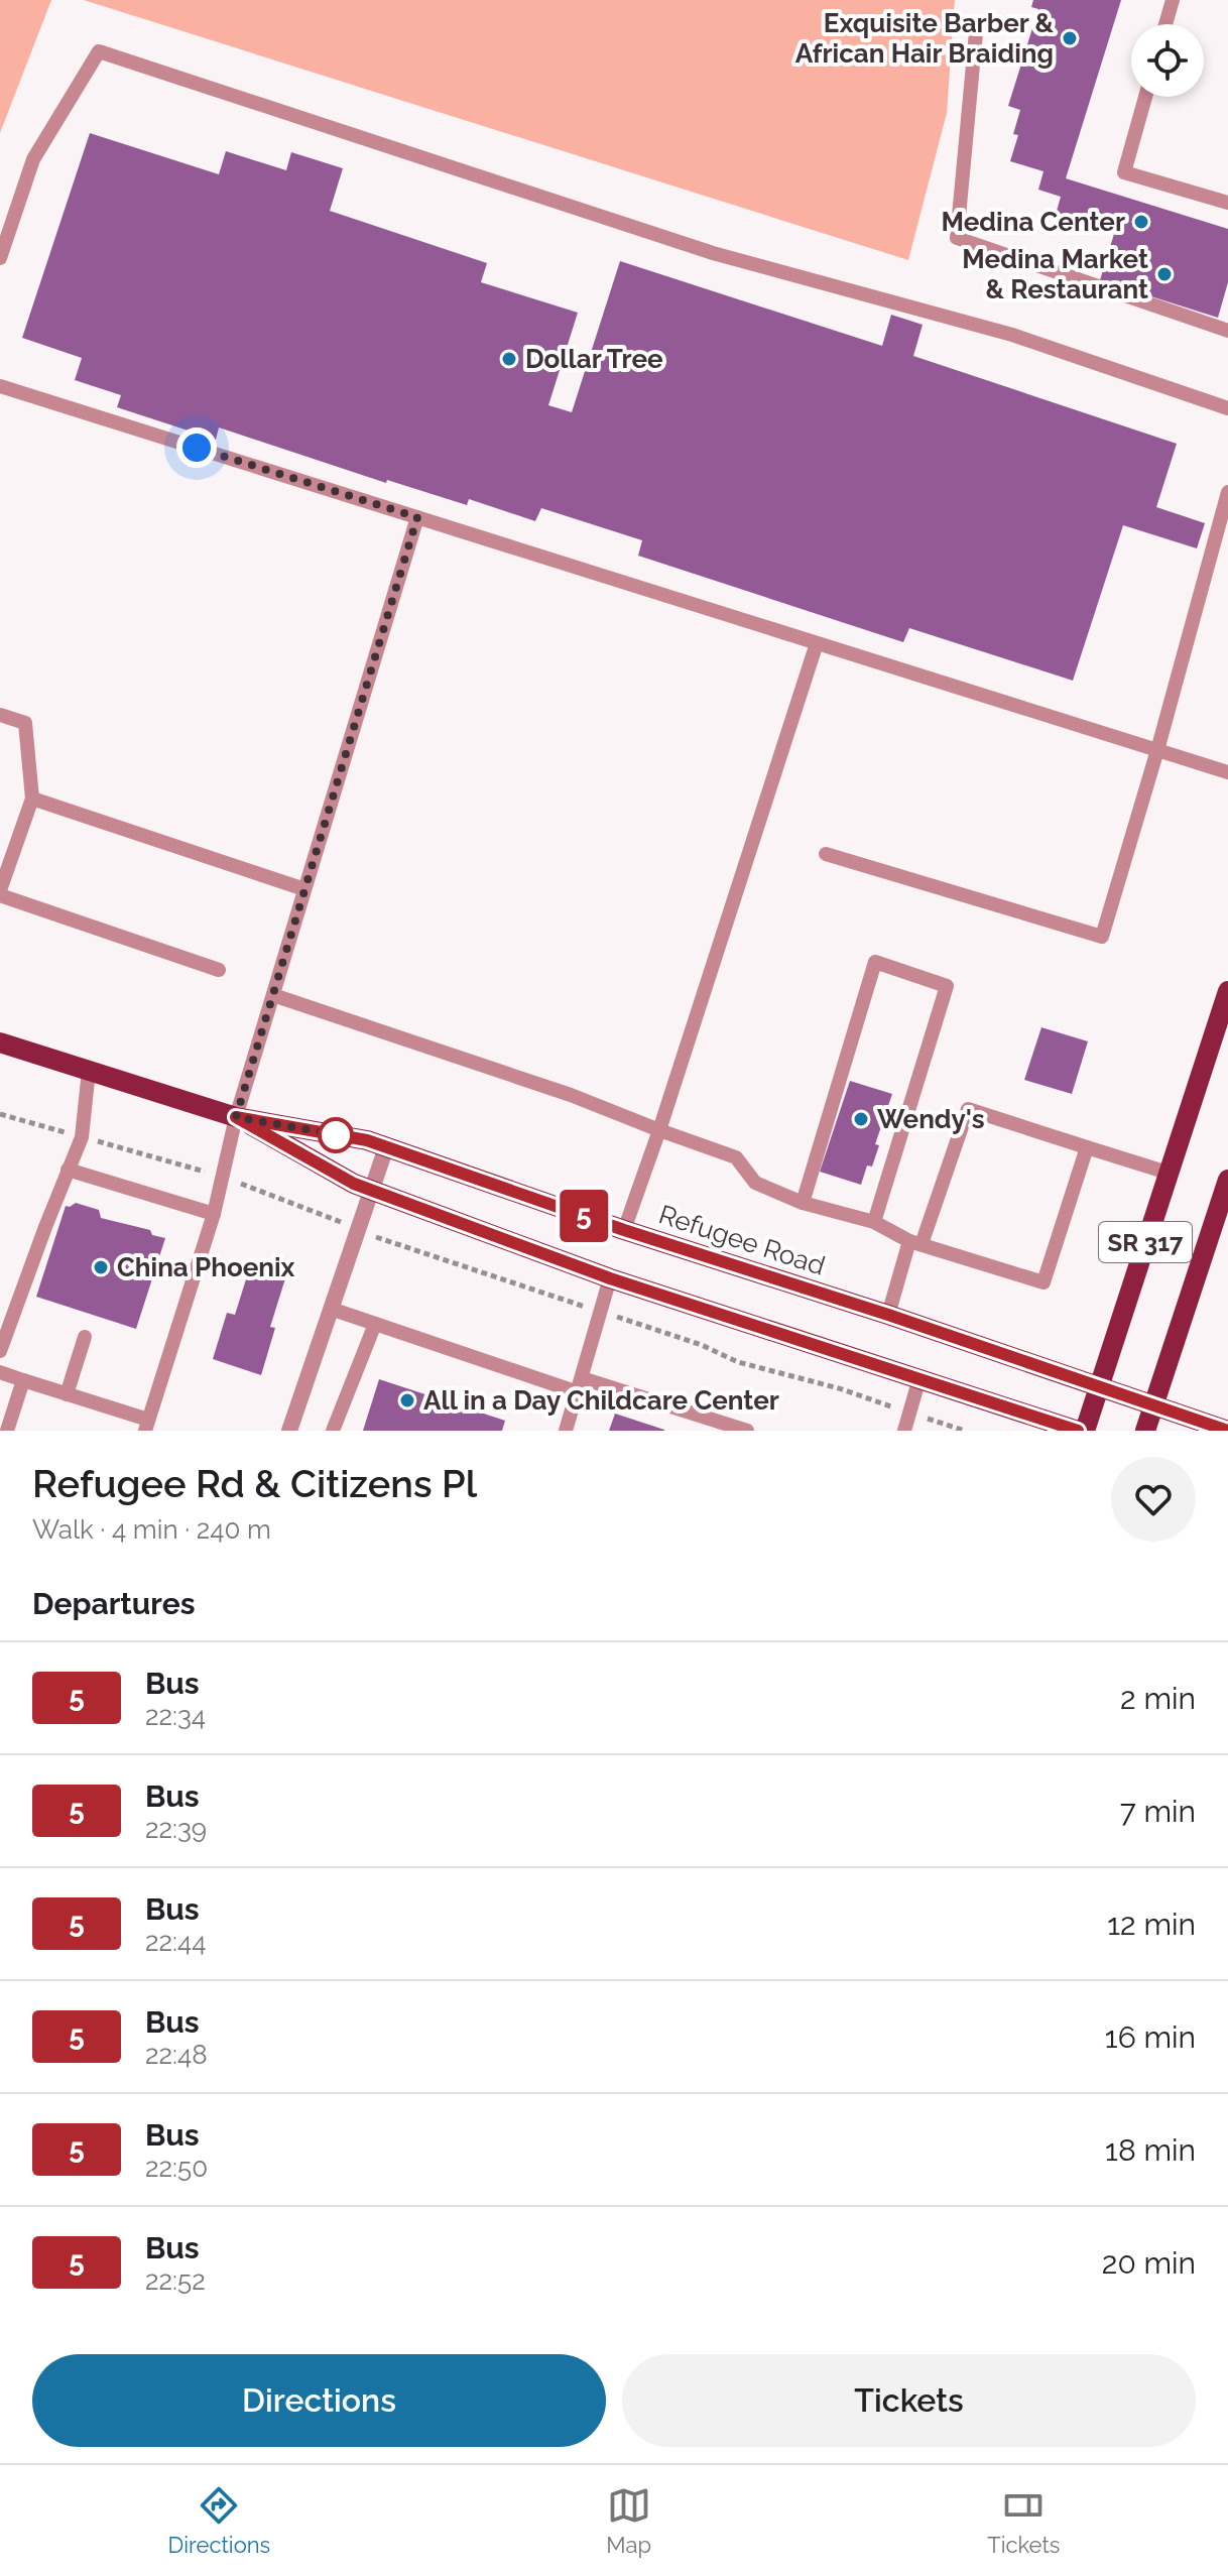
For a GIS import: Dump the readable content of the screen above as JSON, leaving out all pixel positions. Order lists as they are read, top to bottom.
{
  "streets": {
    "main road": ["Refugee Road", "SR 317"]
  },
  "crossings": [
    ["Refugee Road", "SR 317"]
  ],
  "places": [
    "Exquisite Barber & African Hair Braiding",
    "Medina Center",
    "Medina Market & Restaurant",
    "Dollar Tree",
    "Wendy's",
    "China Phoenix",
    "All in a Day Childcare Center"
  ],
  "lines": ["bus line 5"],
  "page": {
    "on_map": "5",
    "heading": [
      ["Refugee Rd & Citizens Pl", "Walk · 4 min · 240 m"],
      "Departures"
    ],
    "list": [
      {
        "mark": "5",
        "name": "Bus",
        "note": "22:34",
        "value": "2 min"
      },
      {
        "mark": "5",
        "name": "Bus",
        "note": "22:39",
        "value": "7 min"
      },
      {
        "mark": "5",
        "name": "Bus",
        "note": "22:44",
        "value": "12 min"
      },
      {
        "mark": "5",
        "name": "Bus",
        "note": "22:48",
        "value": "16 min"
      },
      {
        "mark": "5",
        "name": "Bus",
        "note": "22:50",
        "value": "18 min"
      },
      {
        "mark": "5",
        "name": "Bus",
        "note": "22:52",
        "value": "20 min"
      }
    ],
    "buttons": ["Directions", "Tickets"],
    "tabs": ["Directions", "Map", "Tickets"]
  }
}
